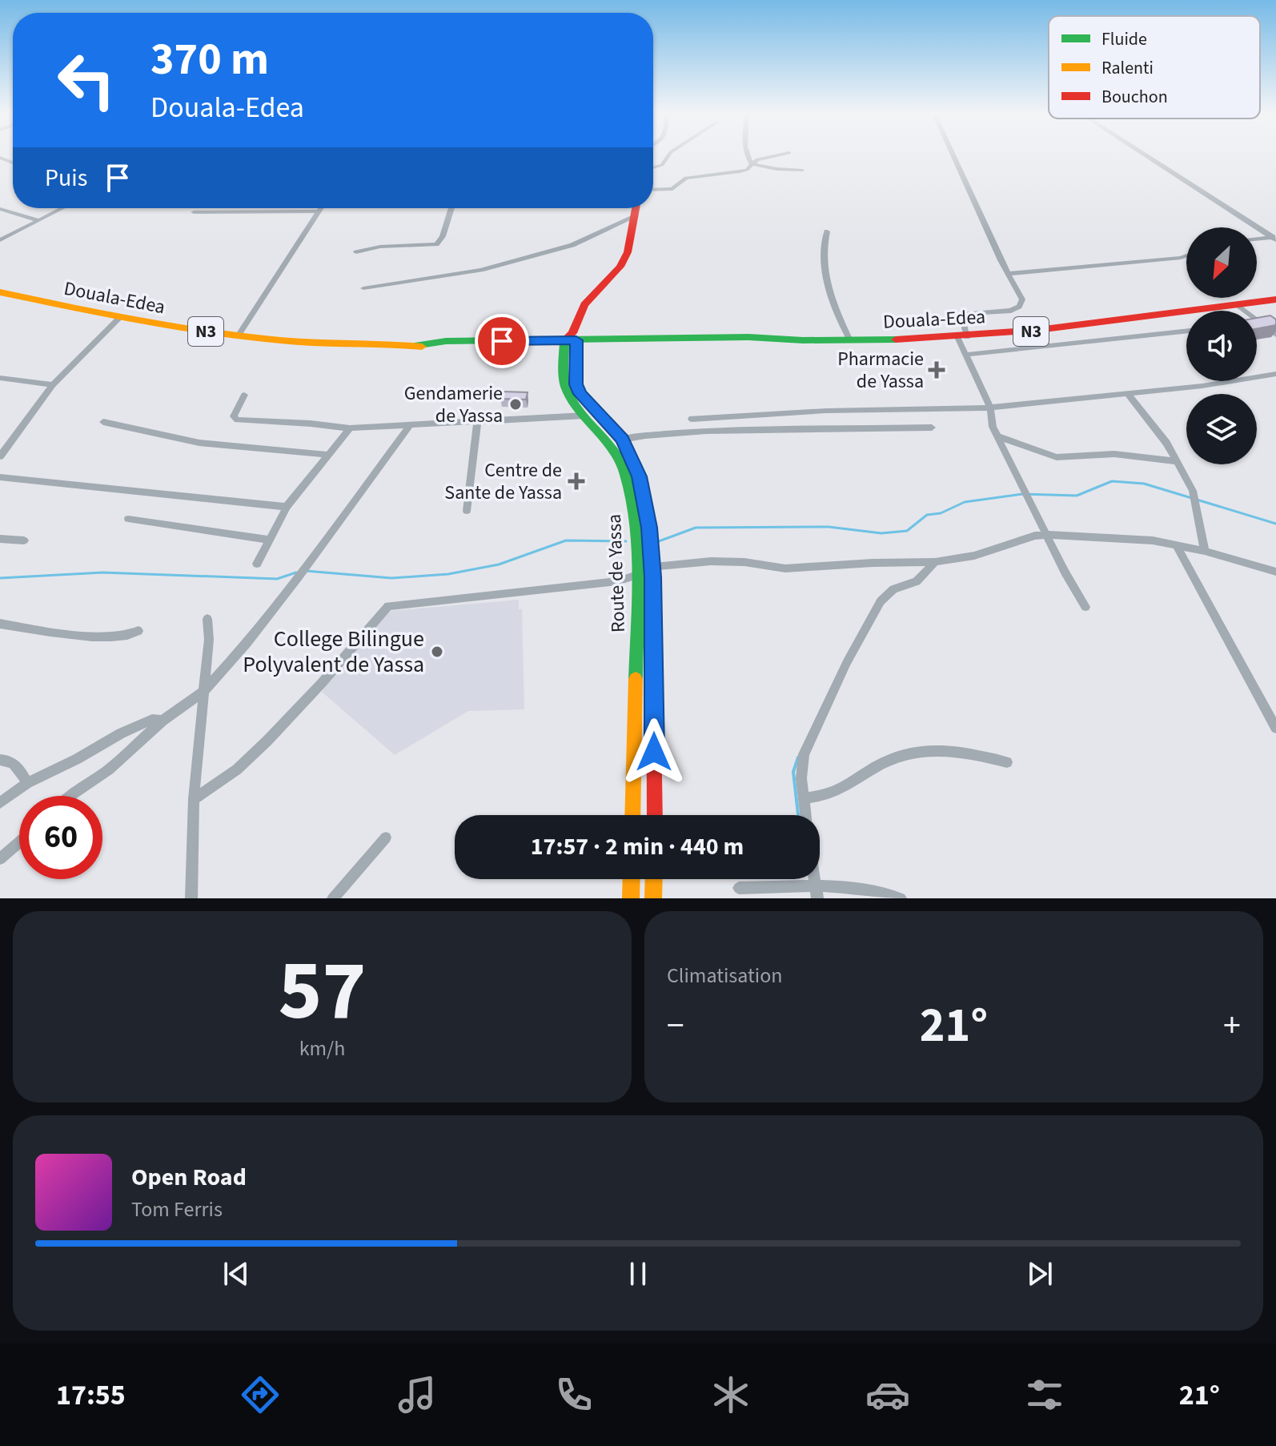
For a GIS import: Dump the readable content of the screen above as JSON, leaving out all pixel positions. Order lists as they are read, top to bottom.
{
  "streets": {
    "main road": ["Douala-Edea", "N3", "Route de Yassa"]
  },
  "crossings": [
    ["Douala-Edea", "Route de Yassa"]
  ],
  "places": {
    "health": ["Pharmacie de Yassa", "Centre de Sante de Yassa"],
    "other": ["Gendamerie de Yassa", "College Bilingue Polyvalent de Yassa"]
  },
  "legend": ["Fluide", "Ralenti", "Bouchon"],
  "north": "bottom left",
  "page": {
    "turn": ["370 m", "Douala-Edea"],
    "then": "Puis",
    "limit": "60",
    "trip": "17:57 · 2 min · 440 m",
    "tile": [
      ["57", "km/h"],
      "Climatisation"
    ],
    "heat": ["−", "21°", "+"],
    "song": ["Open Road", "Tom Ferris"],
    "tabs": ["17:55", "21°"]
  }
}
